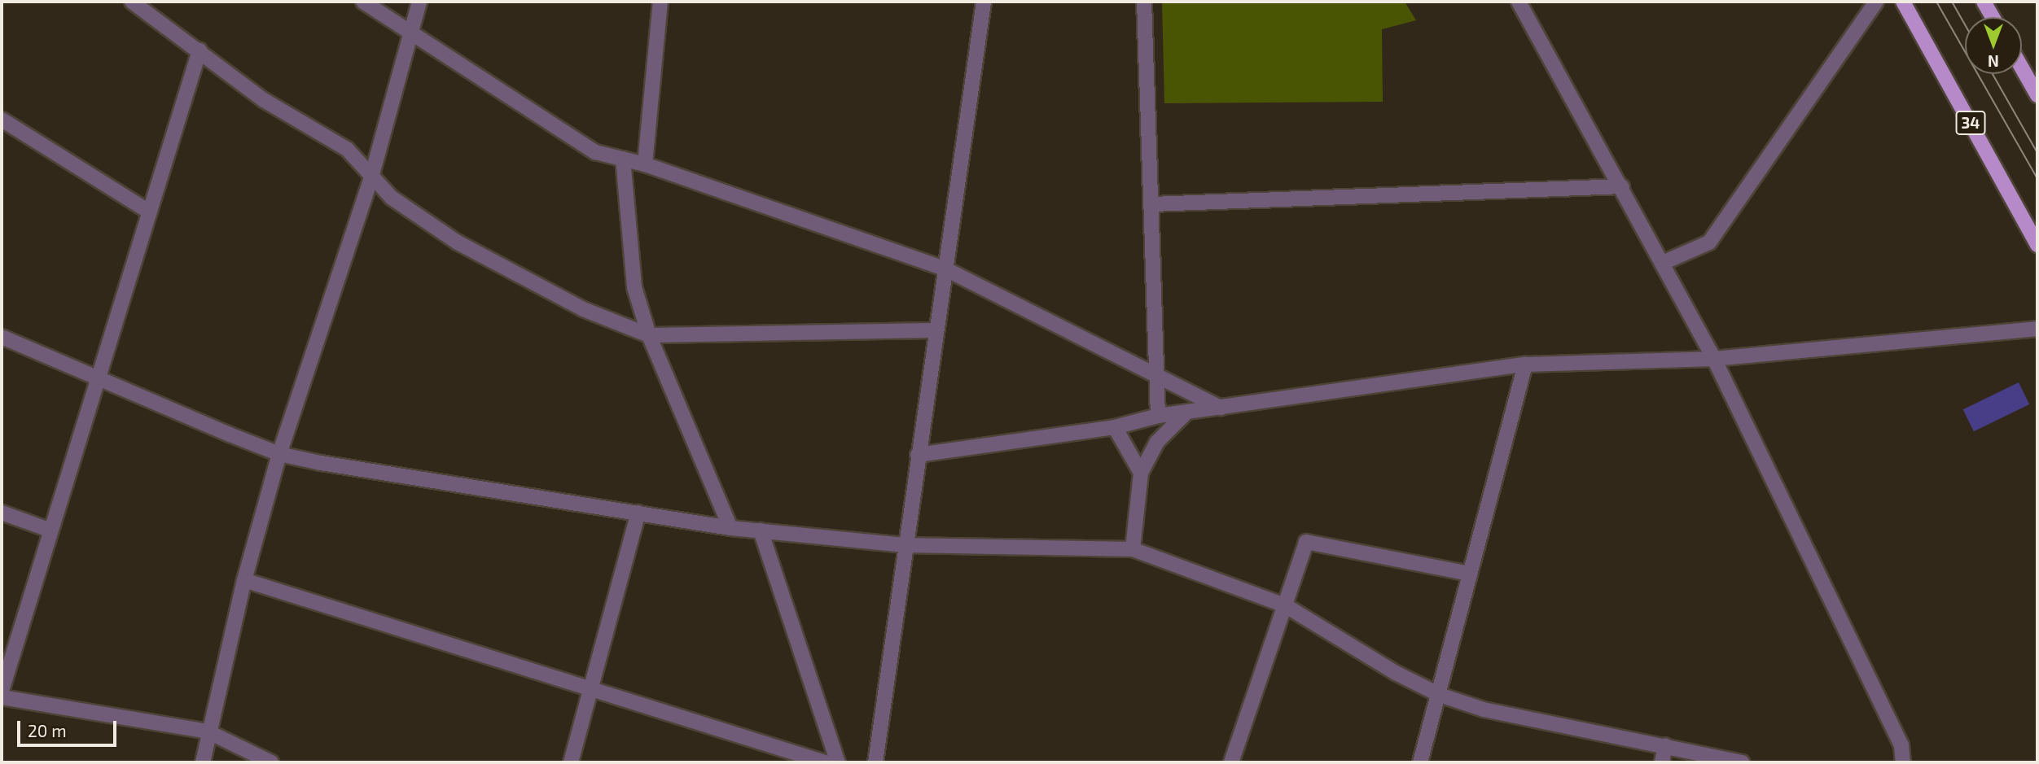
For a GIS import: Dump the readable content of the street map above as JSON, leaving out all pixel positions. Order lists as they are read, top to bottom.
{
  "streets": {
    "main road": ["34"]
  },
  "scale_bar": "20 m",
  "north": "bottom"
}
